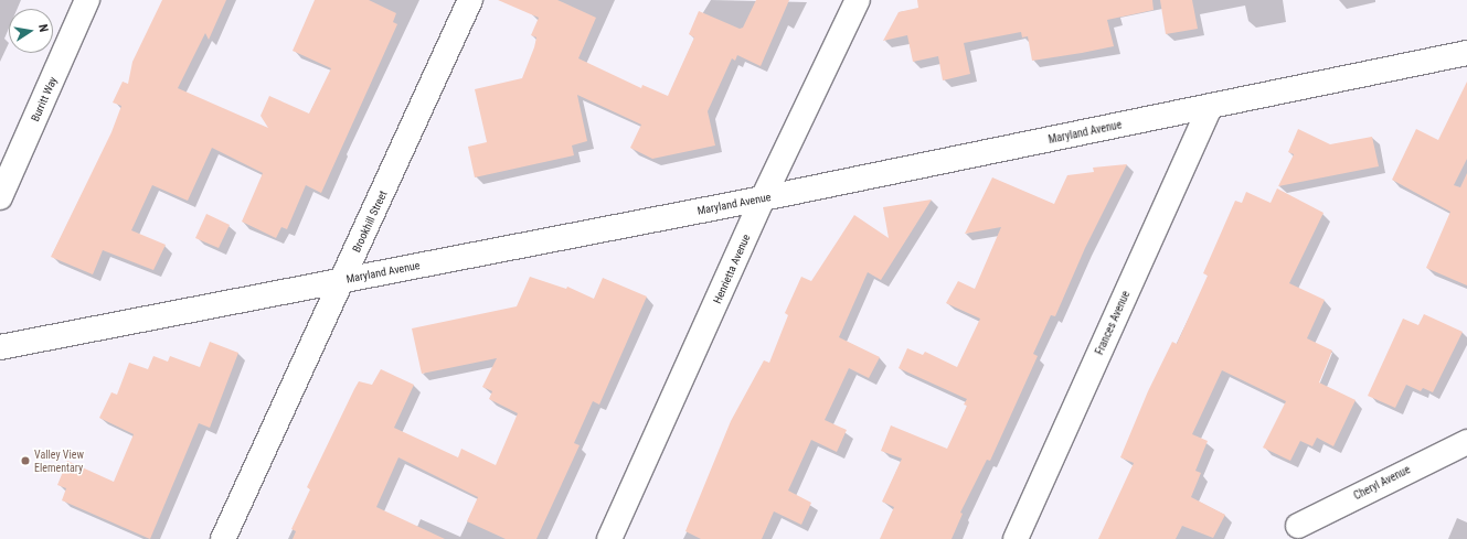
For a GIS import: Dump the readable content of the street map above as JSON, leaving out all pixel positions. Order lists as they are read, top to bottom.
{
  "streets": {
    "street": [
      "Burritt Way",
      "Maryland Avenue",
      "Brookhill Street",
      "Henrietta Avenue",
      "Frances Avenue",
      "Cheryl Avenue"
    ]
  },
  "crossings": [
    ["Maryland Avenue", "Brookhill Street"],
    ["Maryland Avenue", "Henrietta Avenue"],
    ["Maryland Avenue", "Frances Avenue"]
  ],
  "places": ["Valley View Elementary"],
  "north": "right"
}
